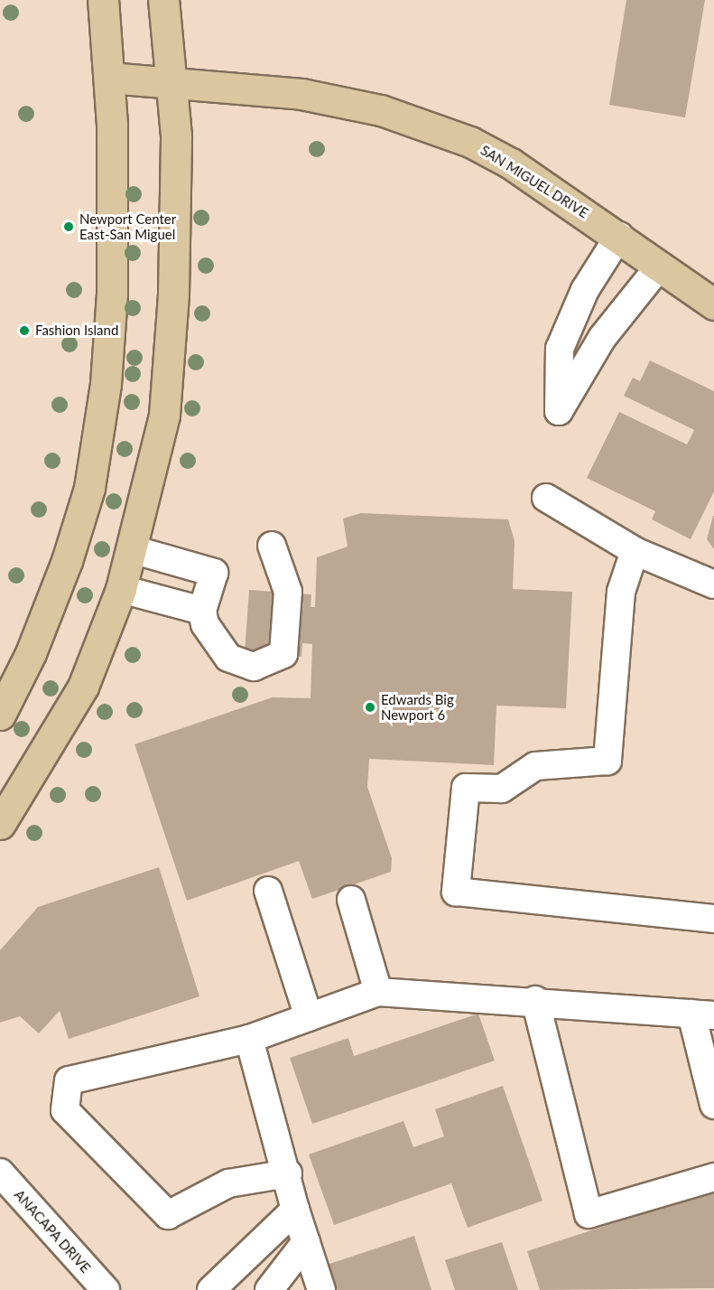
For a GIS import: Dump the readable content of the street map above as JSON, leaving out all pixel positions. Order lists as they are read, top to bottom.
{
  "streets": {
    "main road": ["SAN MIGUEL DRIVE"],
    "street": ["ANACAPA DRIVE"]
  },
  "places": ["Newport Center East-San Miguel", "Fashion Island", "Edwards Big Newport 6"]
}
